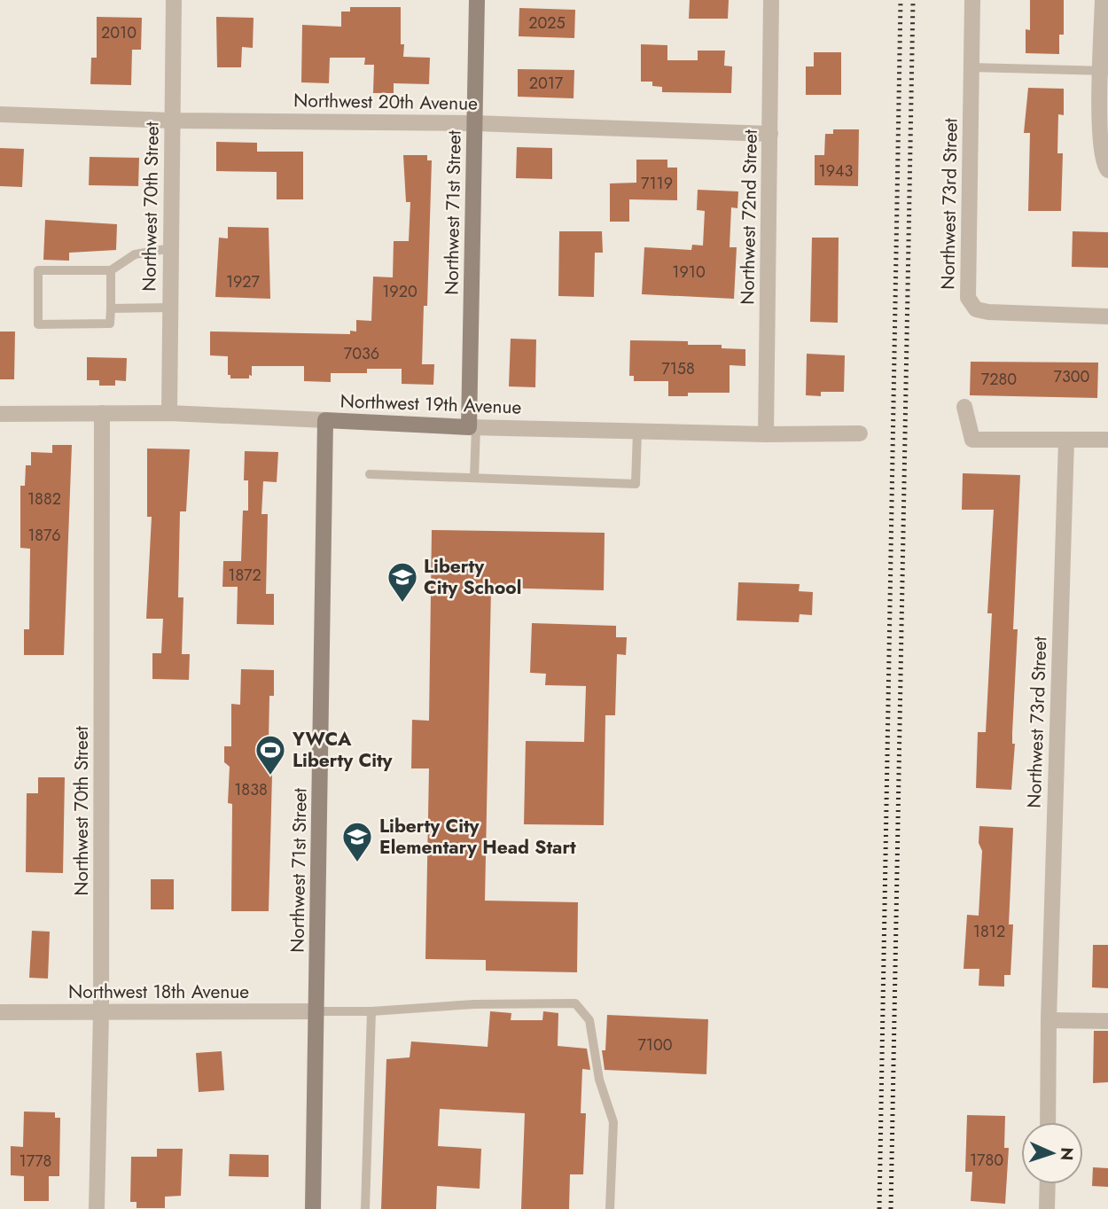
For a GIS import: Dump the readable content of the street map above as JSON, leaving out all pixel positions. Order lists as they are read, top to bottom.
{
  "streets": {
    "street": [
      "Northwest 20th Avenue",
      "Northwest 73rd Street",
      "Northwest 70th Street",
      "Northwest 71st Street",
      "Northwest 72nd Street",
      "Northwest 19th Avenue",
      "Northwest 18th Avenue"
    ]
  },
  "crossings": [
    ["Northwest 20th Avenue", "Northwest 70th Street"],
    ["Northwest 20th Avenue", "Northwest 71st Street"],
    ["Northwest 20th Avenue", "Northwest 72nd Street"],
    ["Northwest 70th Street", "Northwest 19th Avenue"],
    ["Northwest 70th Street", "Northwest 18th Avenue"],
    ["Northwest 71st Street", "Northwest 19th Avenue"],
    ["Northwest 71st Street", "Northwest 18th Avenue"],
    ["Northwest 72nd Street", "Northwest 19th Avenue"]
  ],
  "places": {
    "school or university": ["Liberty City School", "Liberty City Elementary Head Start"],
    "sports": ["YWCA Liberty City"]
  },
  "house_numbers": [
    "2025",
    "2010",
    "2017",
    "1943",
    "7119",
    "1910",
    "1927",
    "1920",
    "7036",
    "7158",
    "7300",
    "7280",
    "1882",
    "1876",
    "1872",
    "1838",
    "1812",
    "7100",
    "1780",
    "1778"
  ],
  "north": "right"
}
